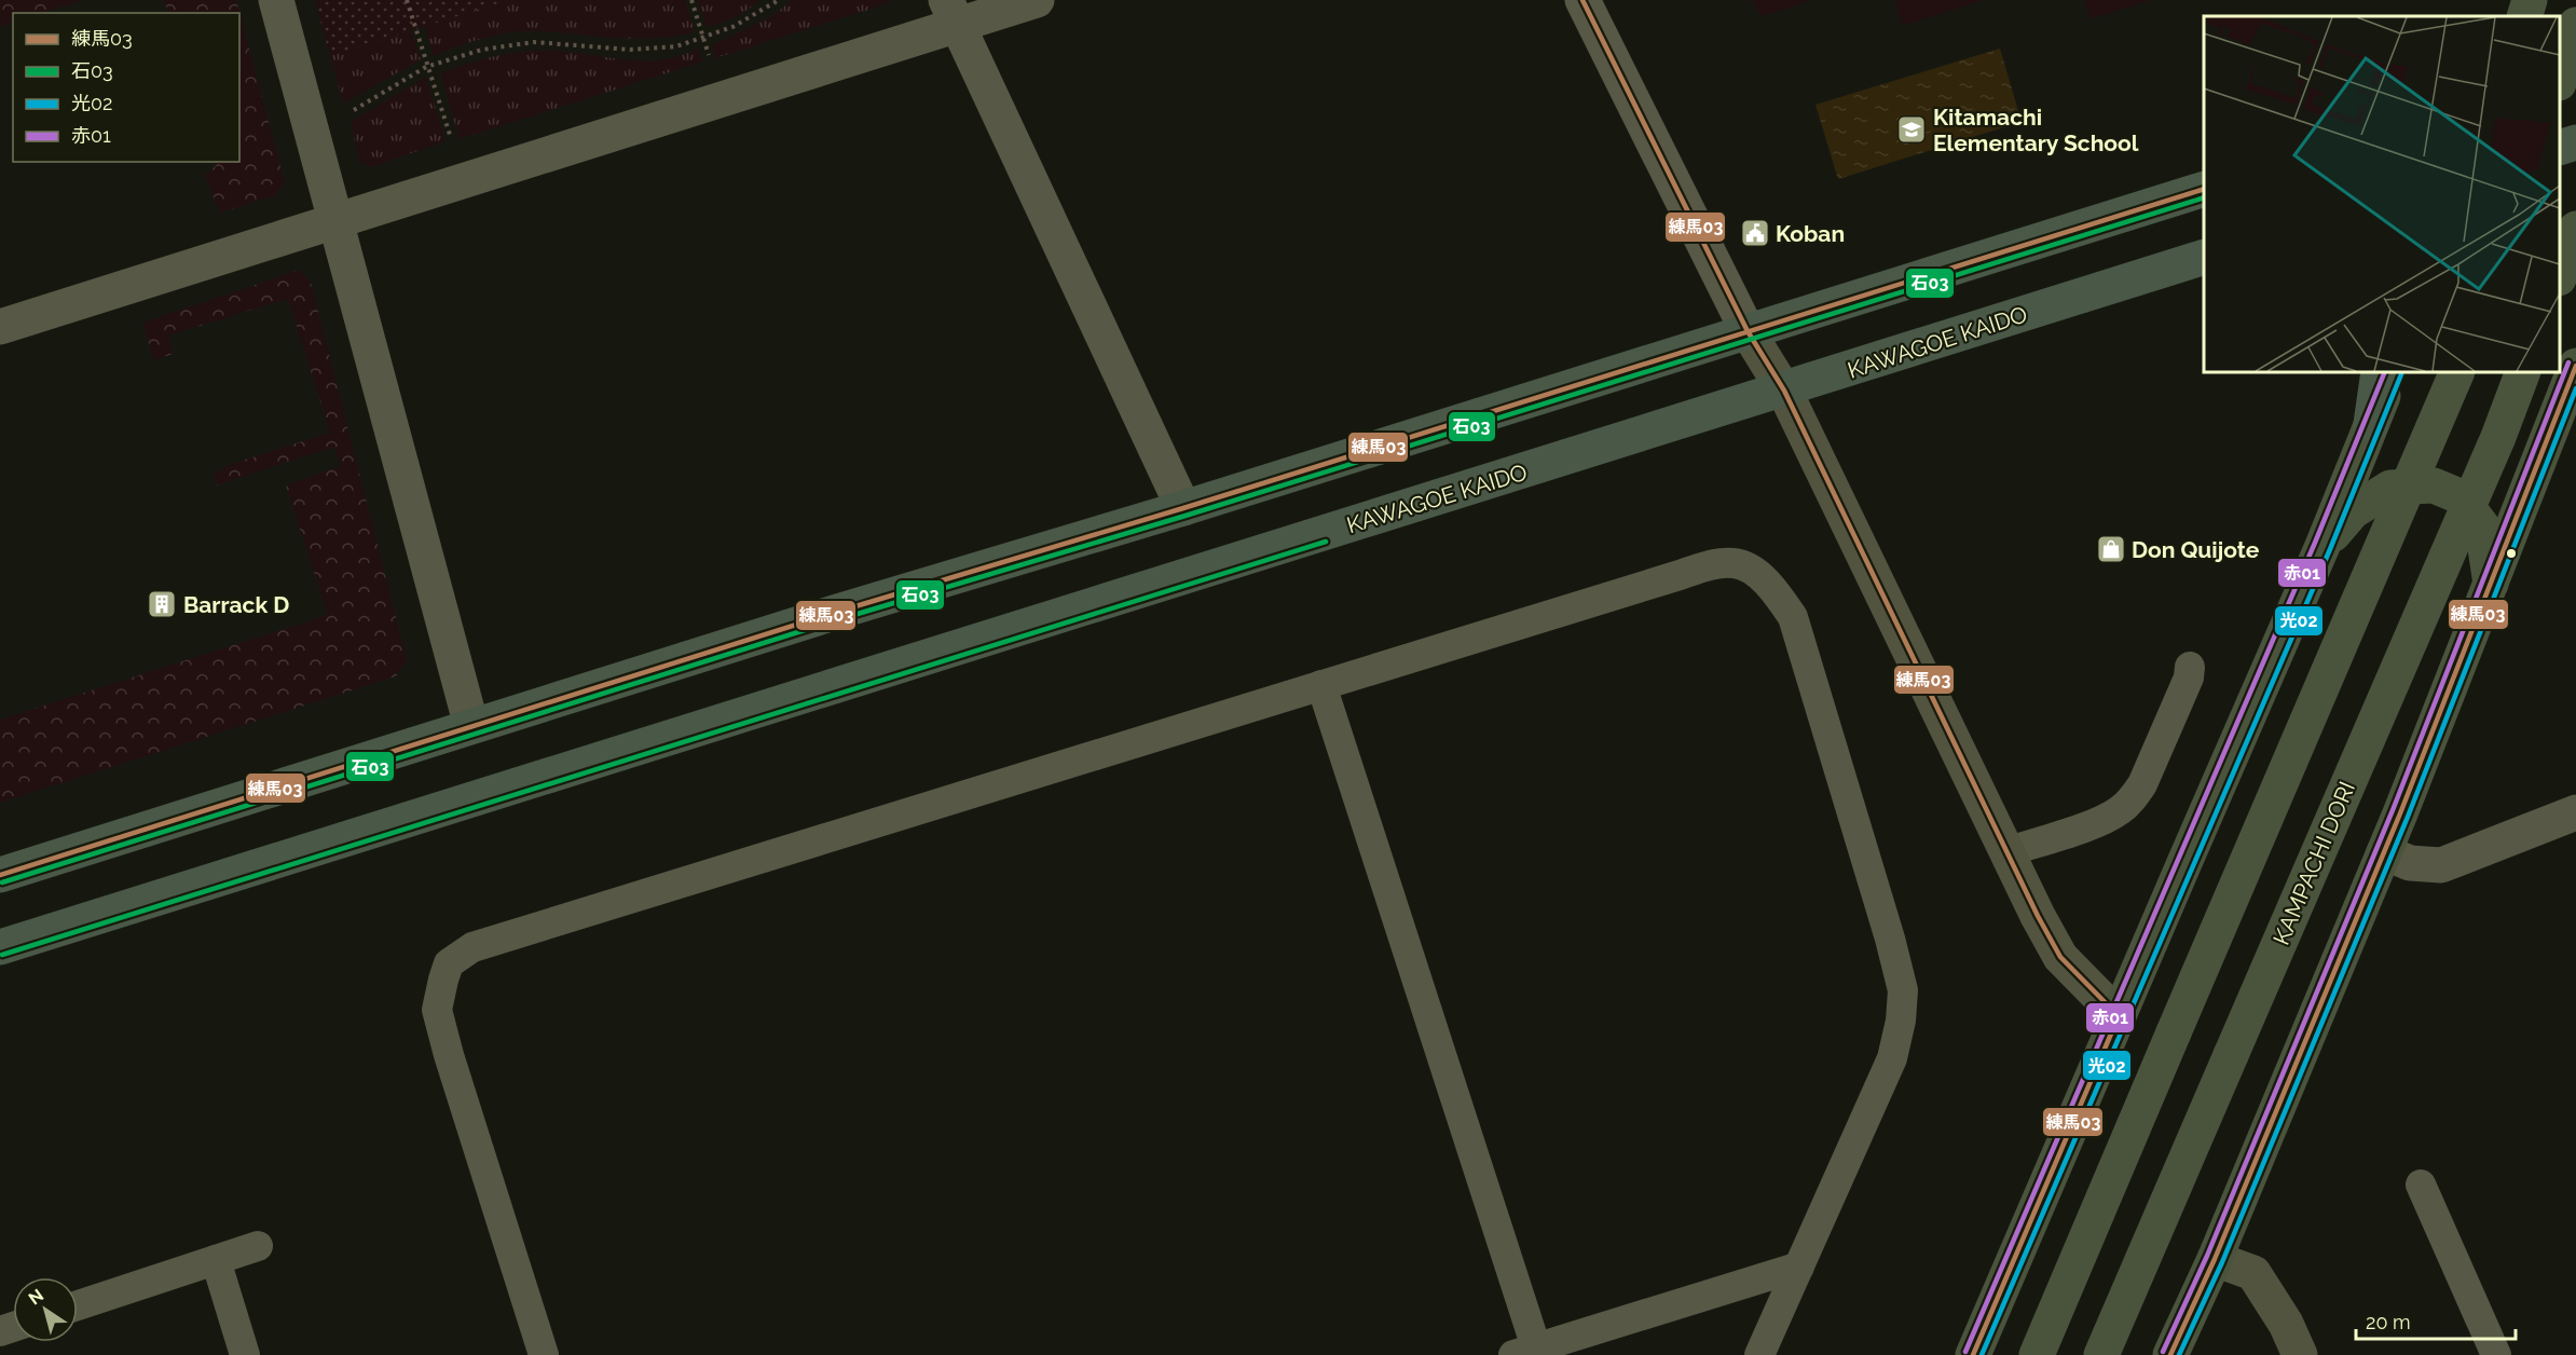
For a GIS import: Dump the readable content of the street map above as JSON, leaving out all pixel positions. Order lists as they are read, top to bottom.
{
  "streets": {
    "highway": ["KAWAGOE KAIDO"],
    "main road": ["KAMPACHI DORI"]
  },
  "places": {
    "school or university": ["Kitamachi Elementary School"],
    "public building": ["Koban"],
    "shop": ["Don Quijote"],
    "building": ["Barrack D"]
  },
  "lines": [
    "transit line 練馬03",
    "transit line 石03",
    "transit line 赤01",
    "transit line 光02"
  ],
  "legend": [
    "練馬03",
    "石03",
    "光02",
    "赤01"
  ],
  "scale_bar": "20 m",
  "north": "top left"
}
